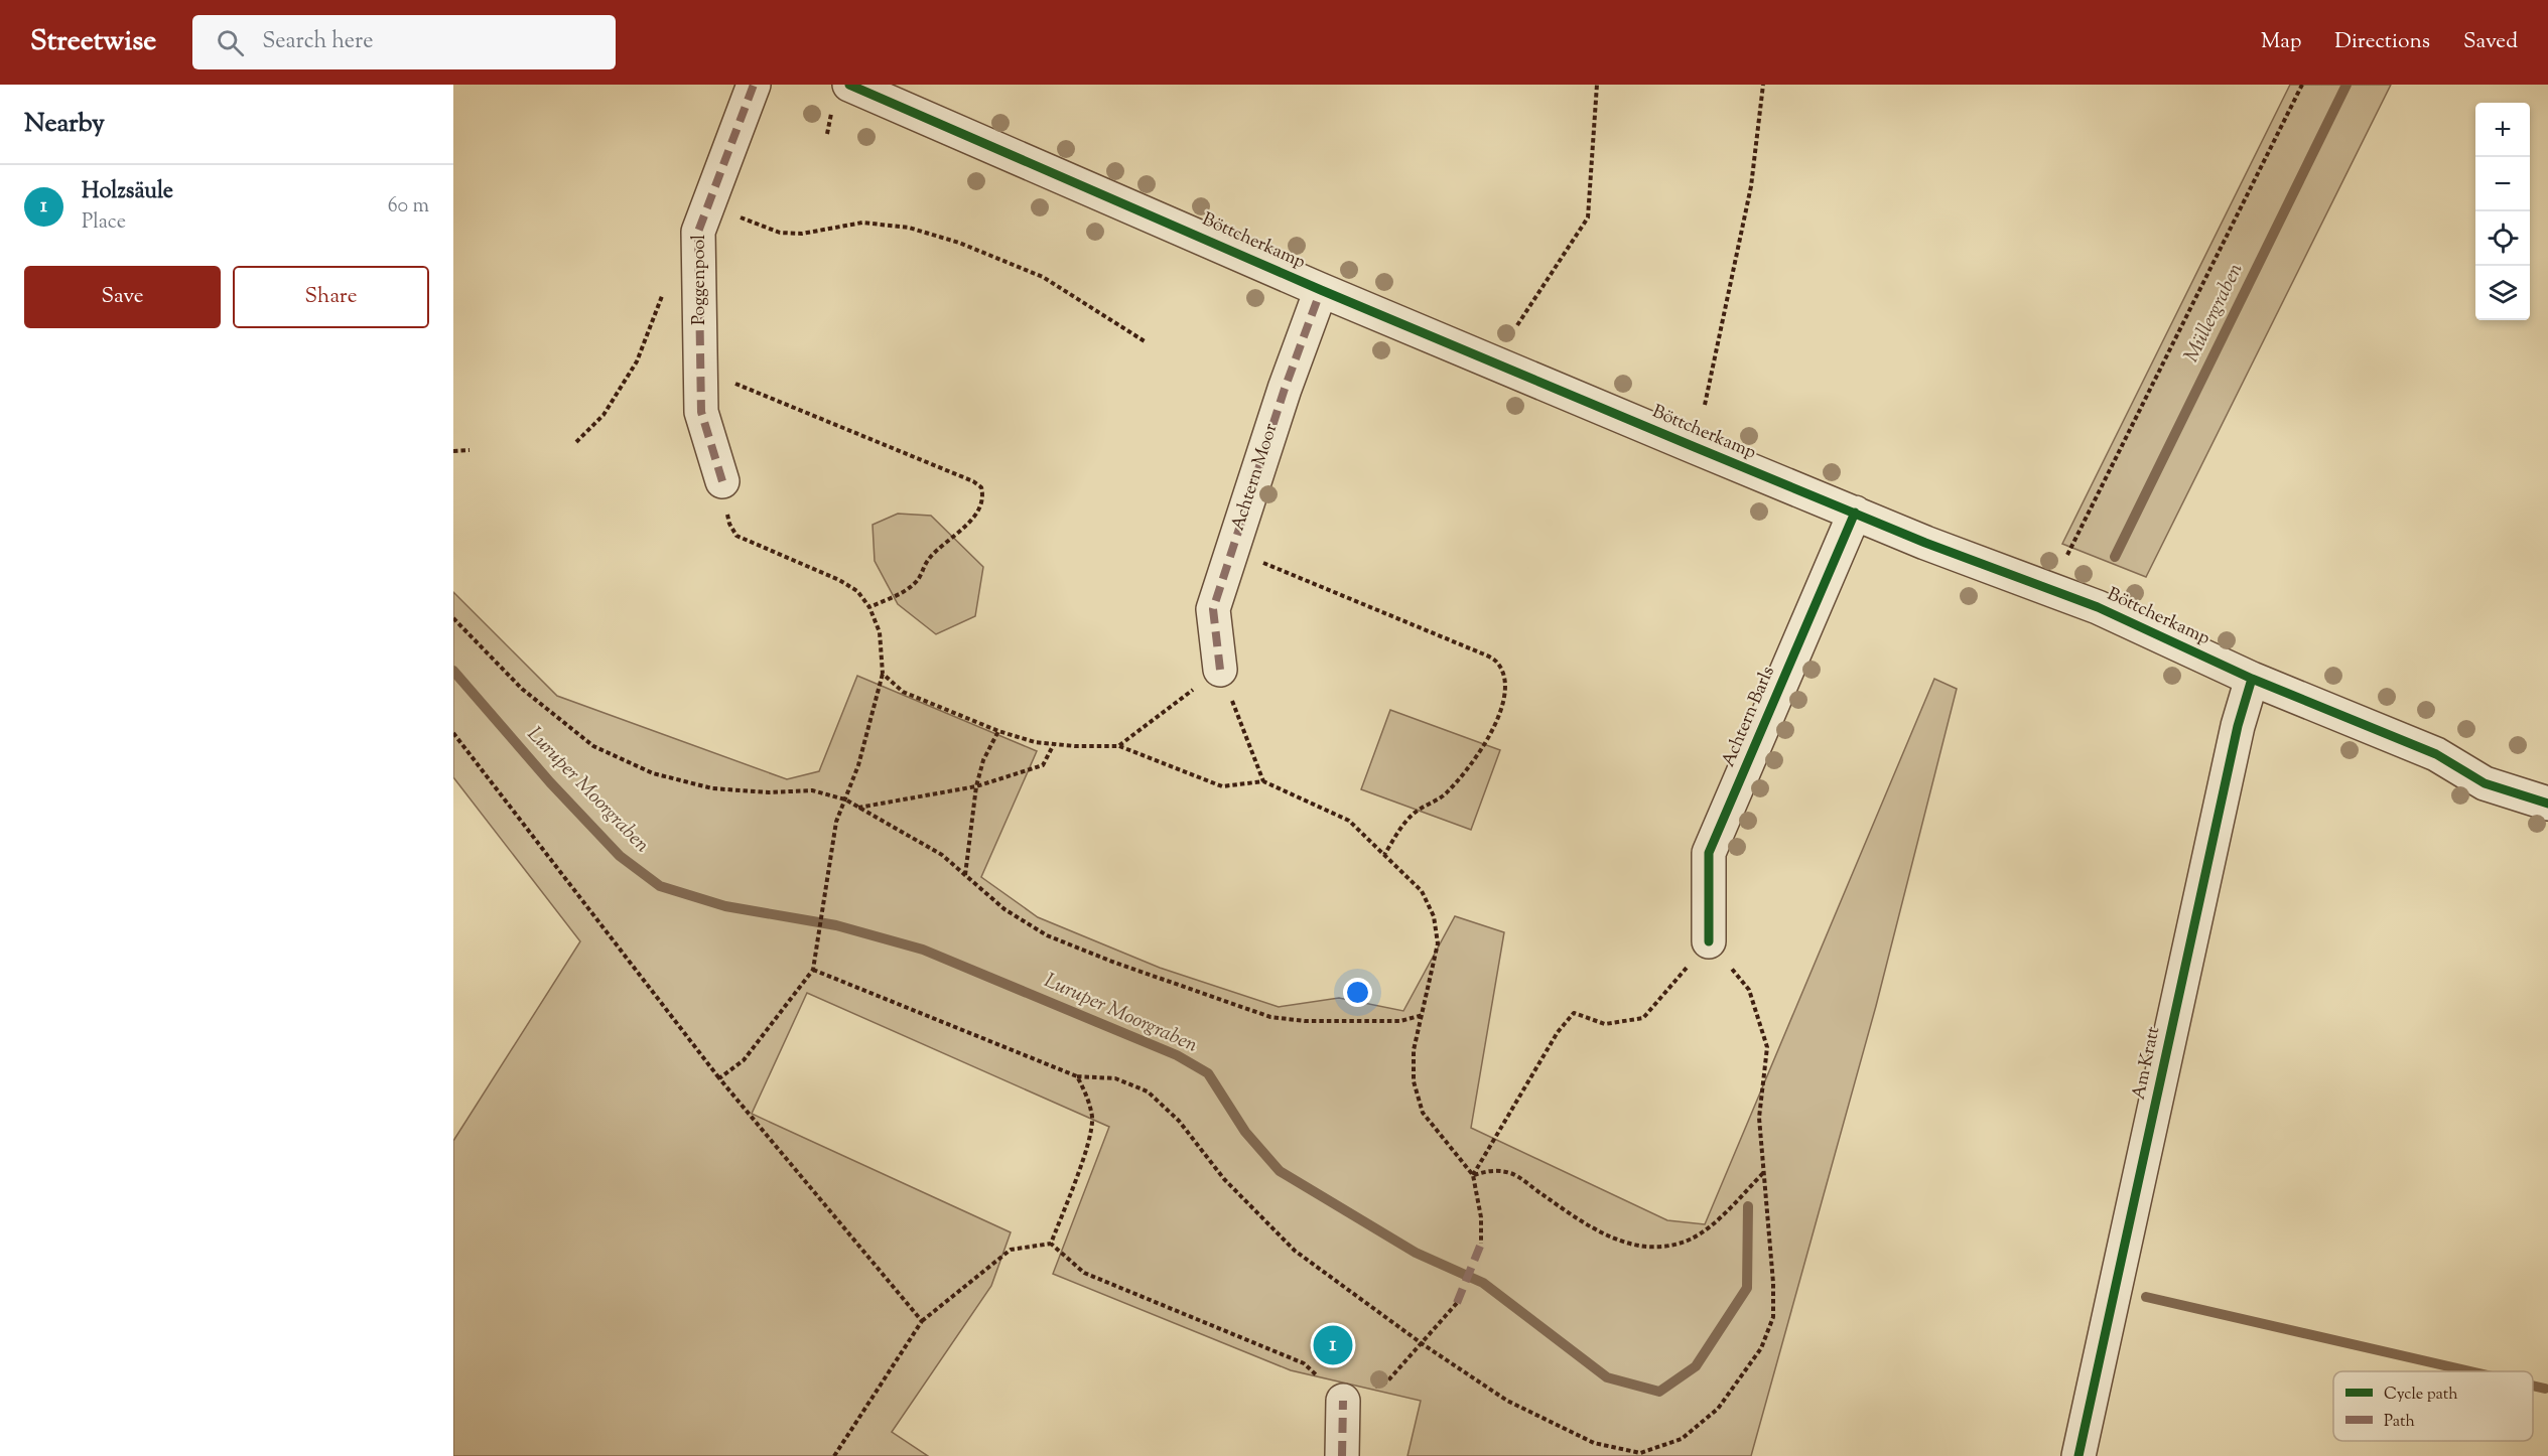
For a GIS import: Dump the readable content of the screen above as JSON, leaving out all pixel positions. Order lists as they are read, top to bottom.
{
  "streets": {
    "street": [
      "Böttcherkamp",
      "Poggenpool",
      "Achtern Moor",
      "Achtern Barls",
      "Am Kratt"
    ]
  },
  "crossings": [
    ["Böttcherkamp", "Achtern Moor"],
    ["Böttcherkamp", "Achtern Barls"],
    ["Böttcherkamp", "Am Kratt"]
  ],
  "water": ["Müllergraben", "Luruper Moorgraben"],
  "legend": ["Cycle path", "Path"],
  "page": {
    "header": "Streetwise",
    "search": "Search here",
    "nav": ["Map", "Directions", "Saved"],
    "heading": "Nearby",
    "map_buttons": ["+", "−"],
    "list": [
      {
        "mark": "1",
        "name": "Holzsäule",
        "note": "Place",
        "value": "60 m"
      }
    ],
    "buttons": ["Save", "Share"],
    "pins": "1"
  }
}
